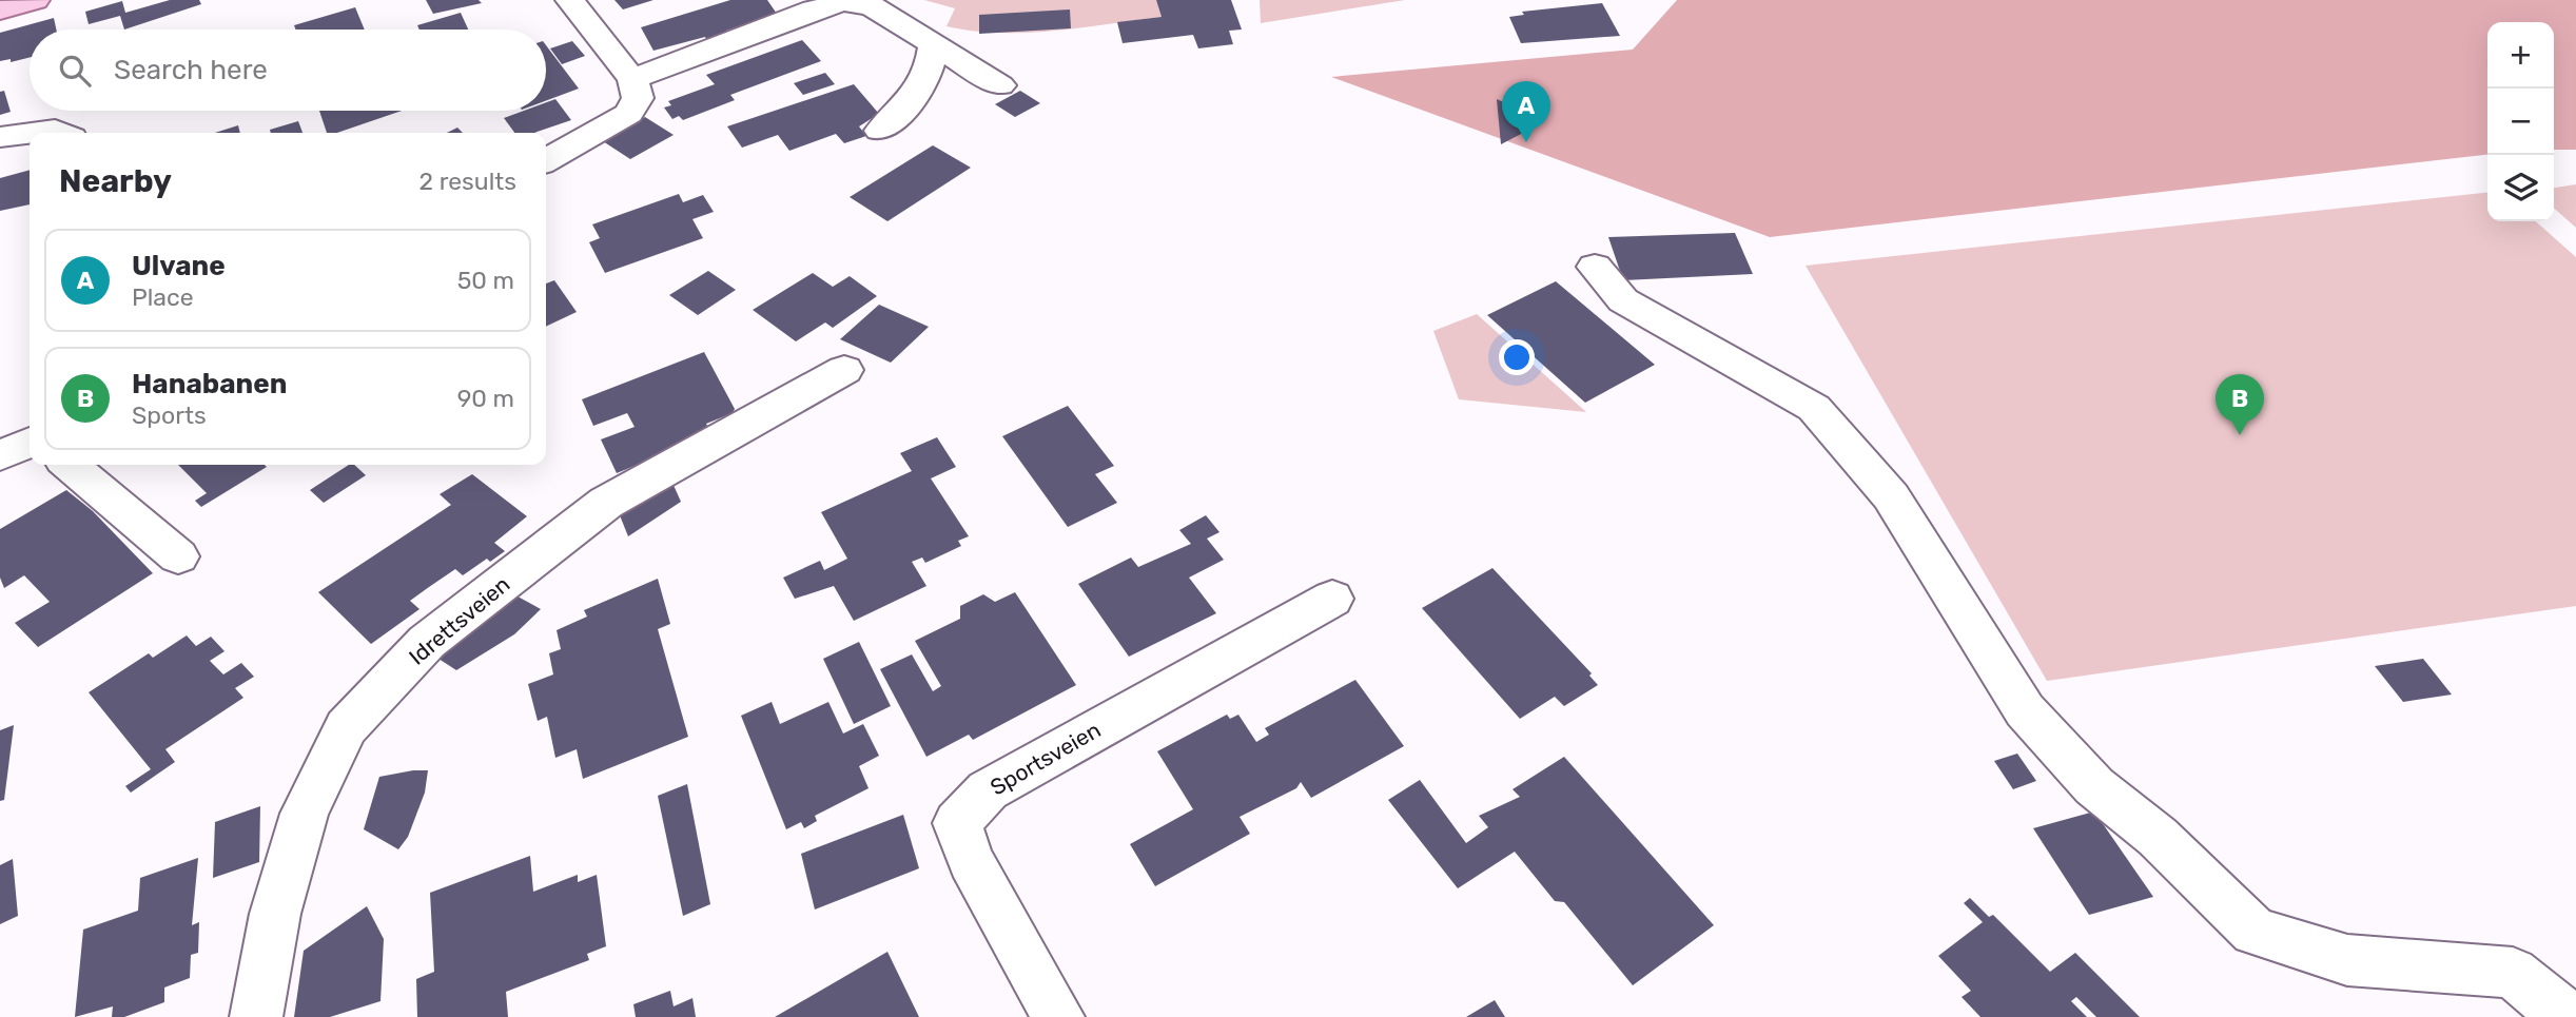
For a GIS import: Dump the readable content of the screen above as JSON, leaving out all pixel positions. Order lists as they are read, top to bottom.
{
  "streets": {
    "street": ["Idrettsveien", "Sportsveien"]
  },
  "page": {
    "map_buttons": ["+", "−"],
    "search": "Search here",
    "pins": ["A", "B"],
    "heading": ["Nearby", "2 results"],
    "list": [
      {
        "mark": "A",
        "name": "Ulvane",
        "note": "Place",
        "value": "50 m"
      },
      {
        "mark": "B",
        "name": "Hanabanen",
        "note": "Sports",
        "value": "90 m"
      }
    ]
  }
}
